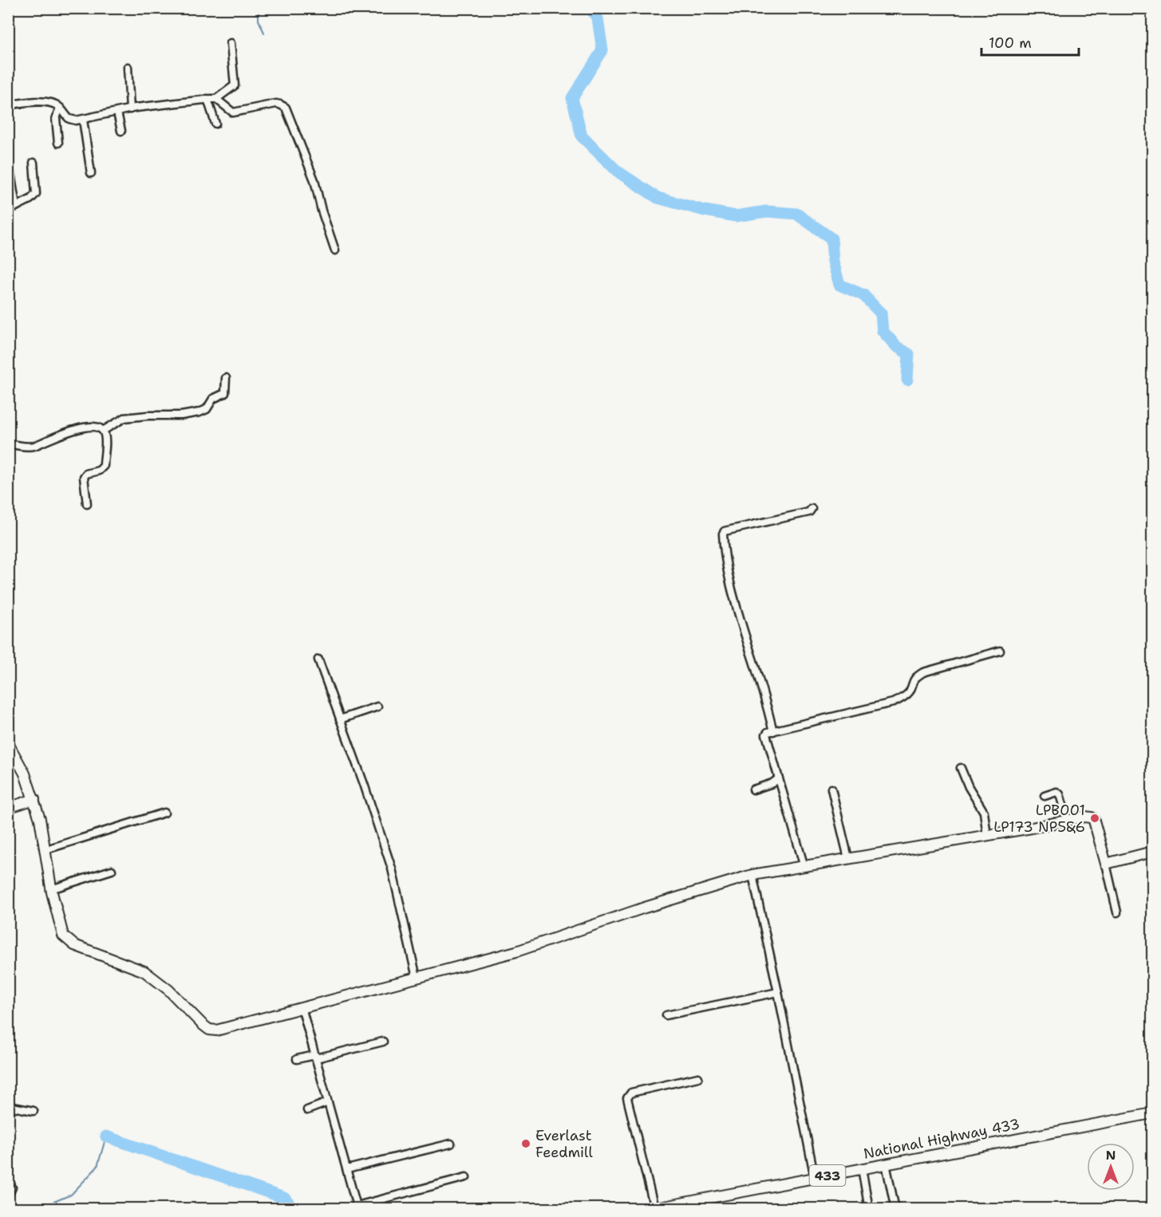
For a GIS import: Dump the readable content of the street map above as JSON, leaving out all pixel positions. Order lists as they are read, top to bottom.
{
  "streets": {
    "street": ["National Highway 433", "433"]
  },
  "places": ["LPB001 LP173 NP5&6", "Everlast Feedmill"],
  "scale_bar": "100 m",
  "north": "top"
}
